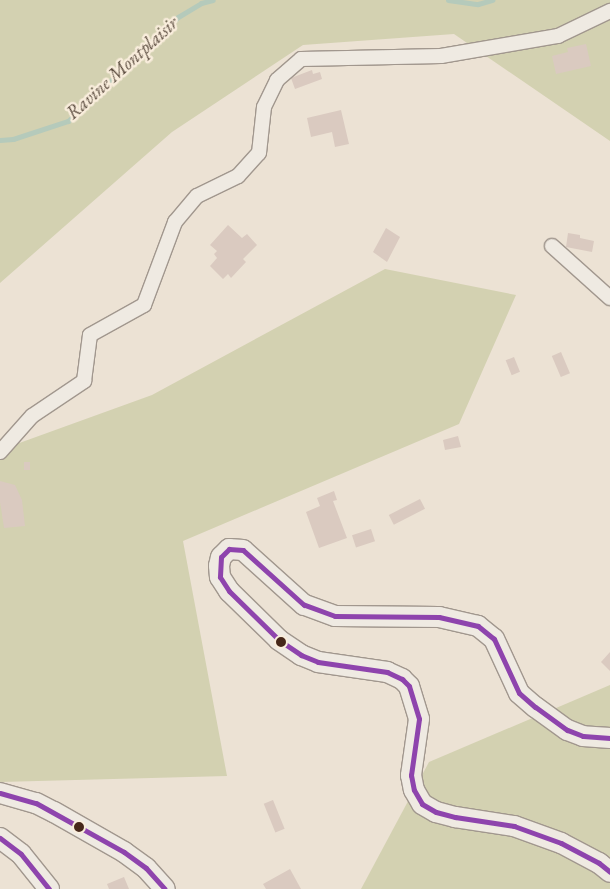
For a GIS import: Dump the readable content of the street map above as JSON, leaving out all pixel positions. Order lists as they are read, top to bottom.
{
  "water": ["Ravine Montplaisir"]
}
